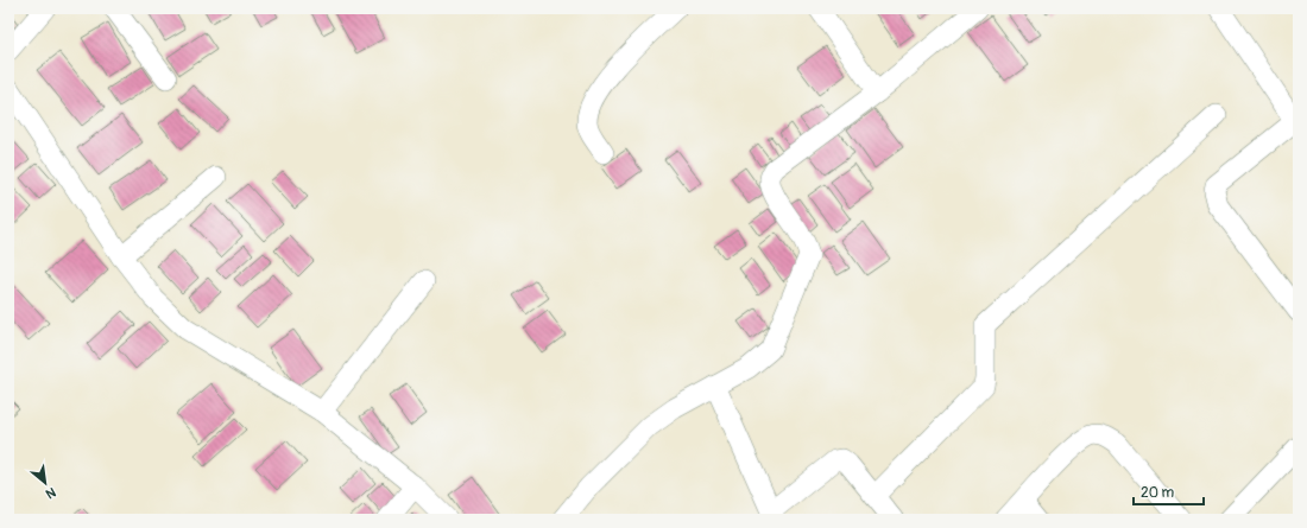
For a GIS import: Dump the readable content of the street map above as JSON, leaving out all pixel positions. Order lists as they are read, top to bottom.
{
  "scale_bar": "20 m",
  "north": "bottom right"
}
